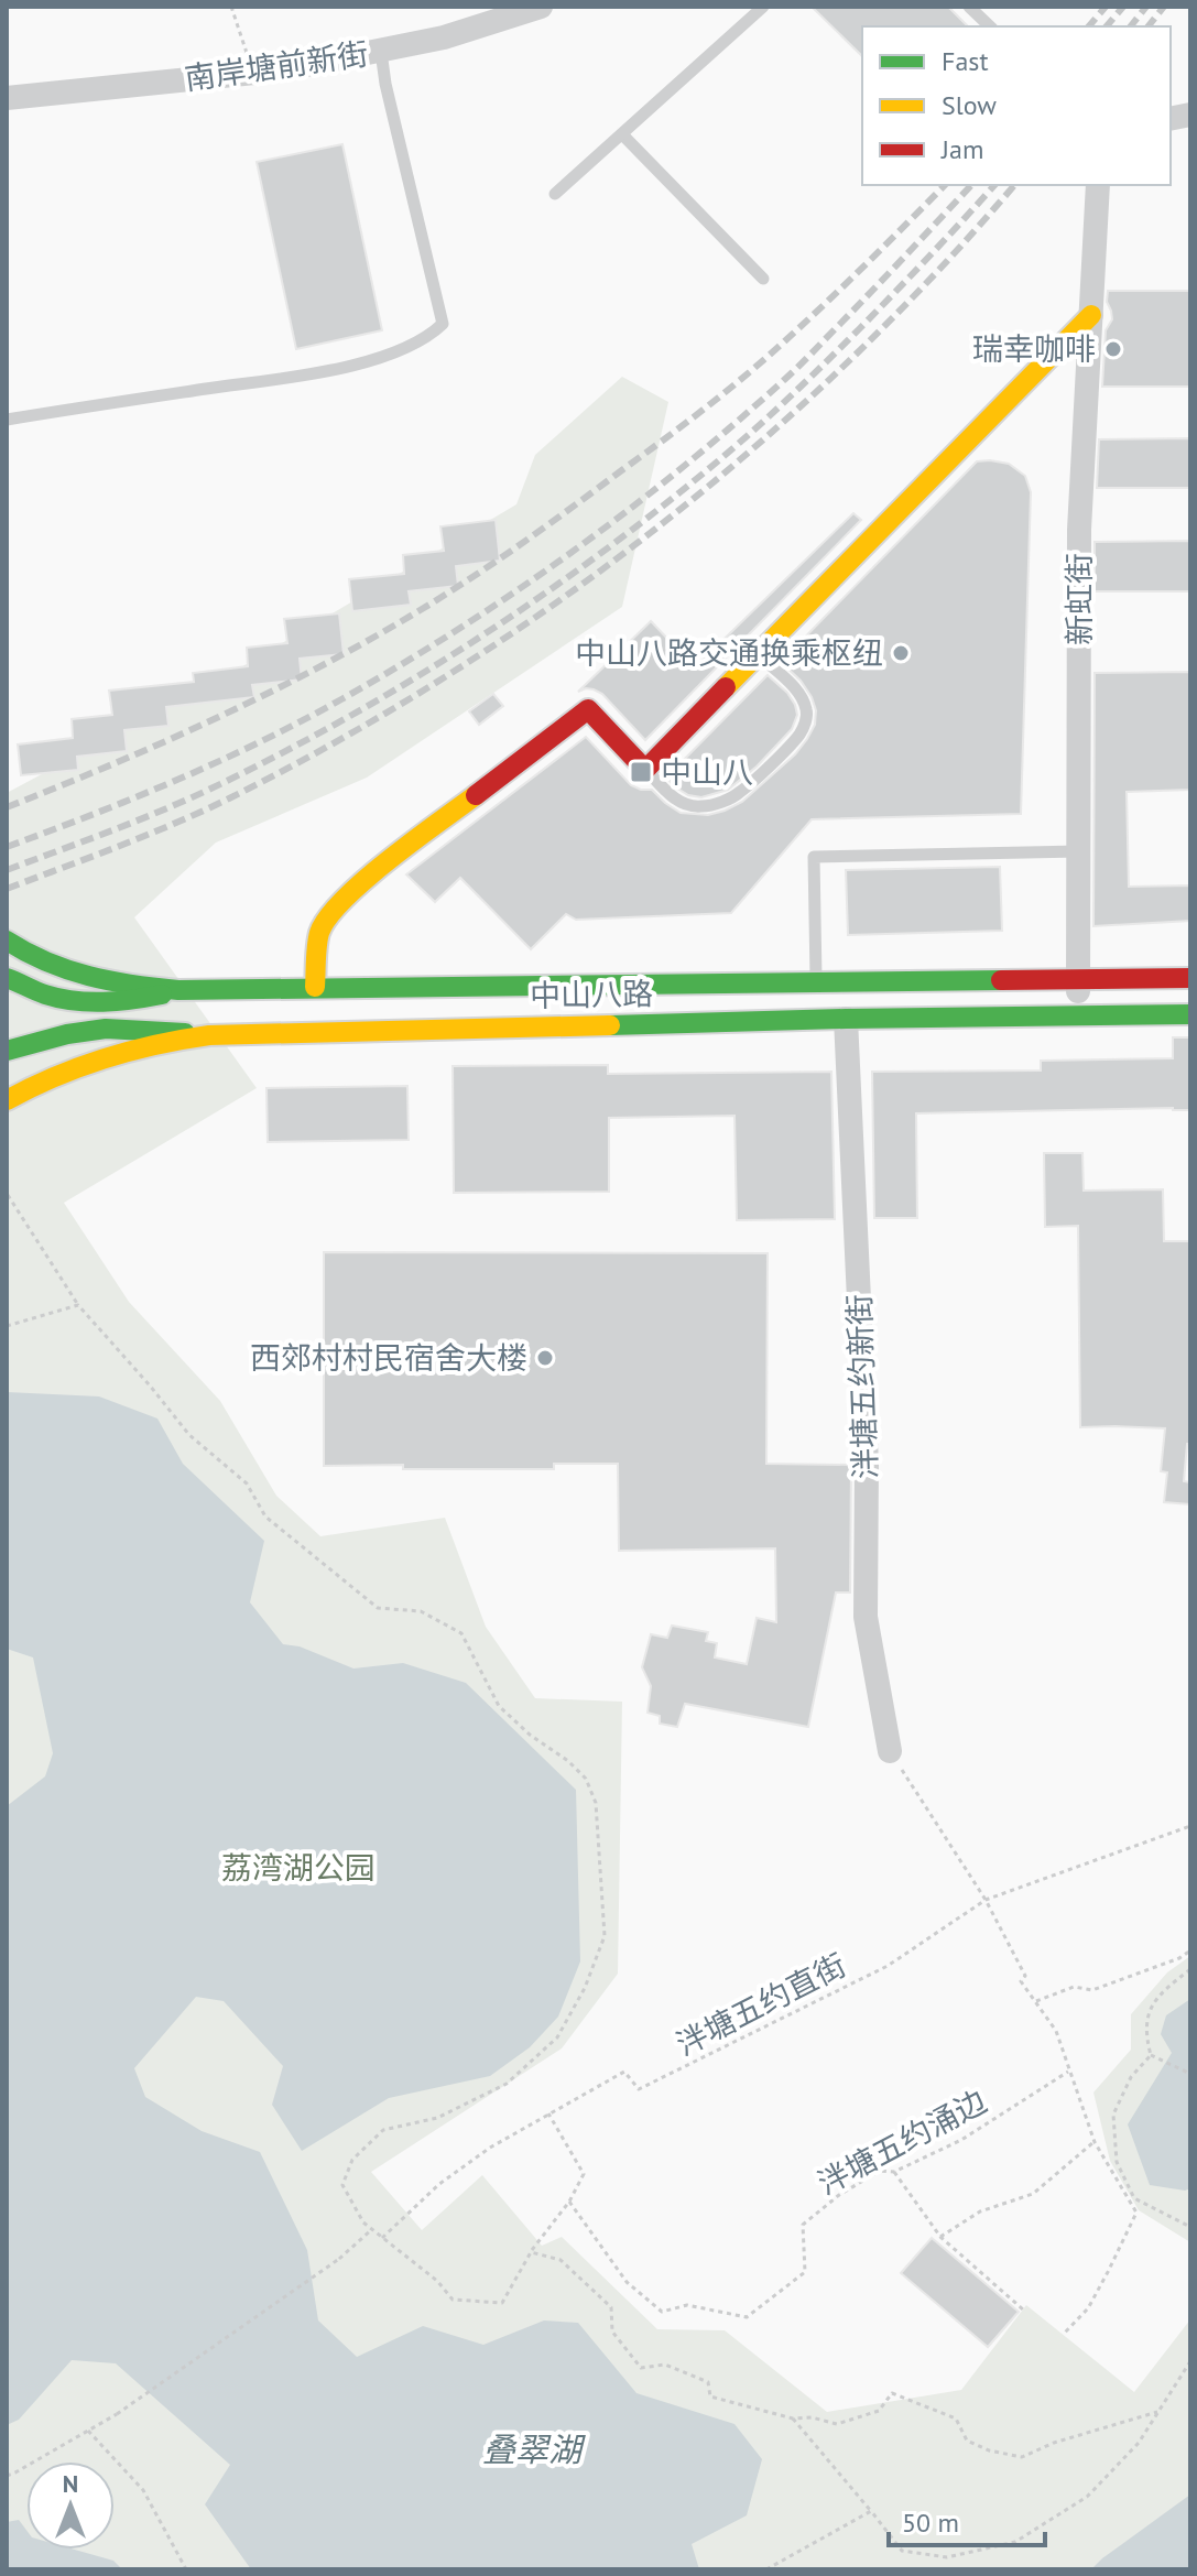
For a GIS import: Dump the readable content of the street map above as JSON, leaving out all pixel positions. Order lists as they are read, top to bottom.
{
  "streets": {
    "main road": ["中山八路"],
    "street": ["南岸塘前新街", "新虹街", "泮塘五约新街"],
    "path": ["泮塘五约直街", "泮塘五约涌边"]
  },
  "crossings": [
    ["新虹街", "中山八路"],
    ["中山八路", "泮塘五约新街"]
  ],
  "water": ["叠翠湖"],
  "parks": ["荔湾湖公园"],
  "places": {
    "other": ["瑞幸咖啡", "中山八路交通换乘枢纽", "西郊村村民宿舍大楼"],
    "transit": ["中山八"]
  },
  "legend": ["Fast", "Slow", "Jam"],
  "scale_bar": "50 m",
  "north": "top"
}
